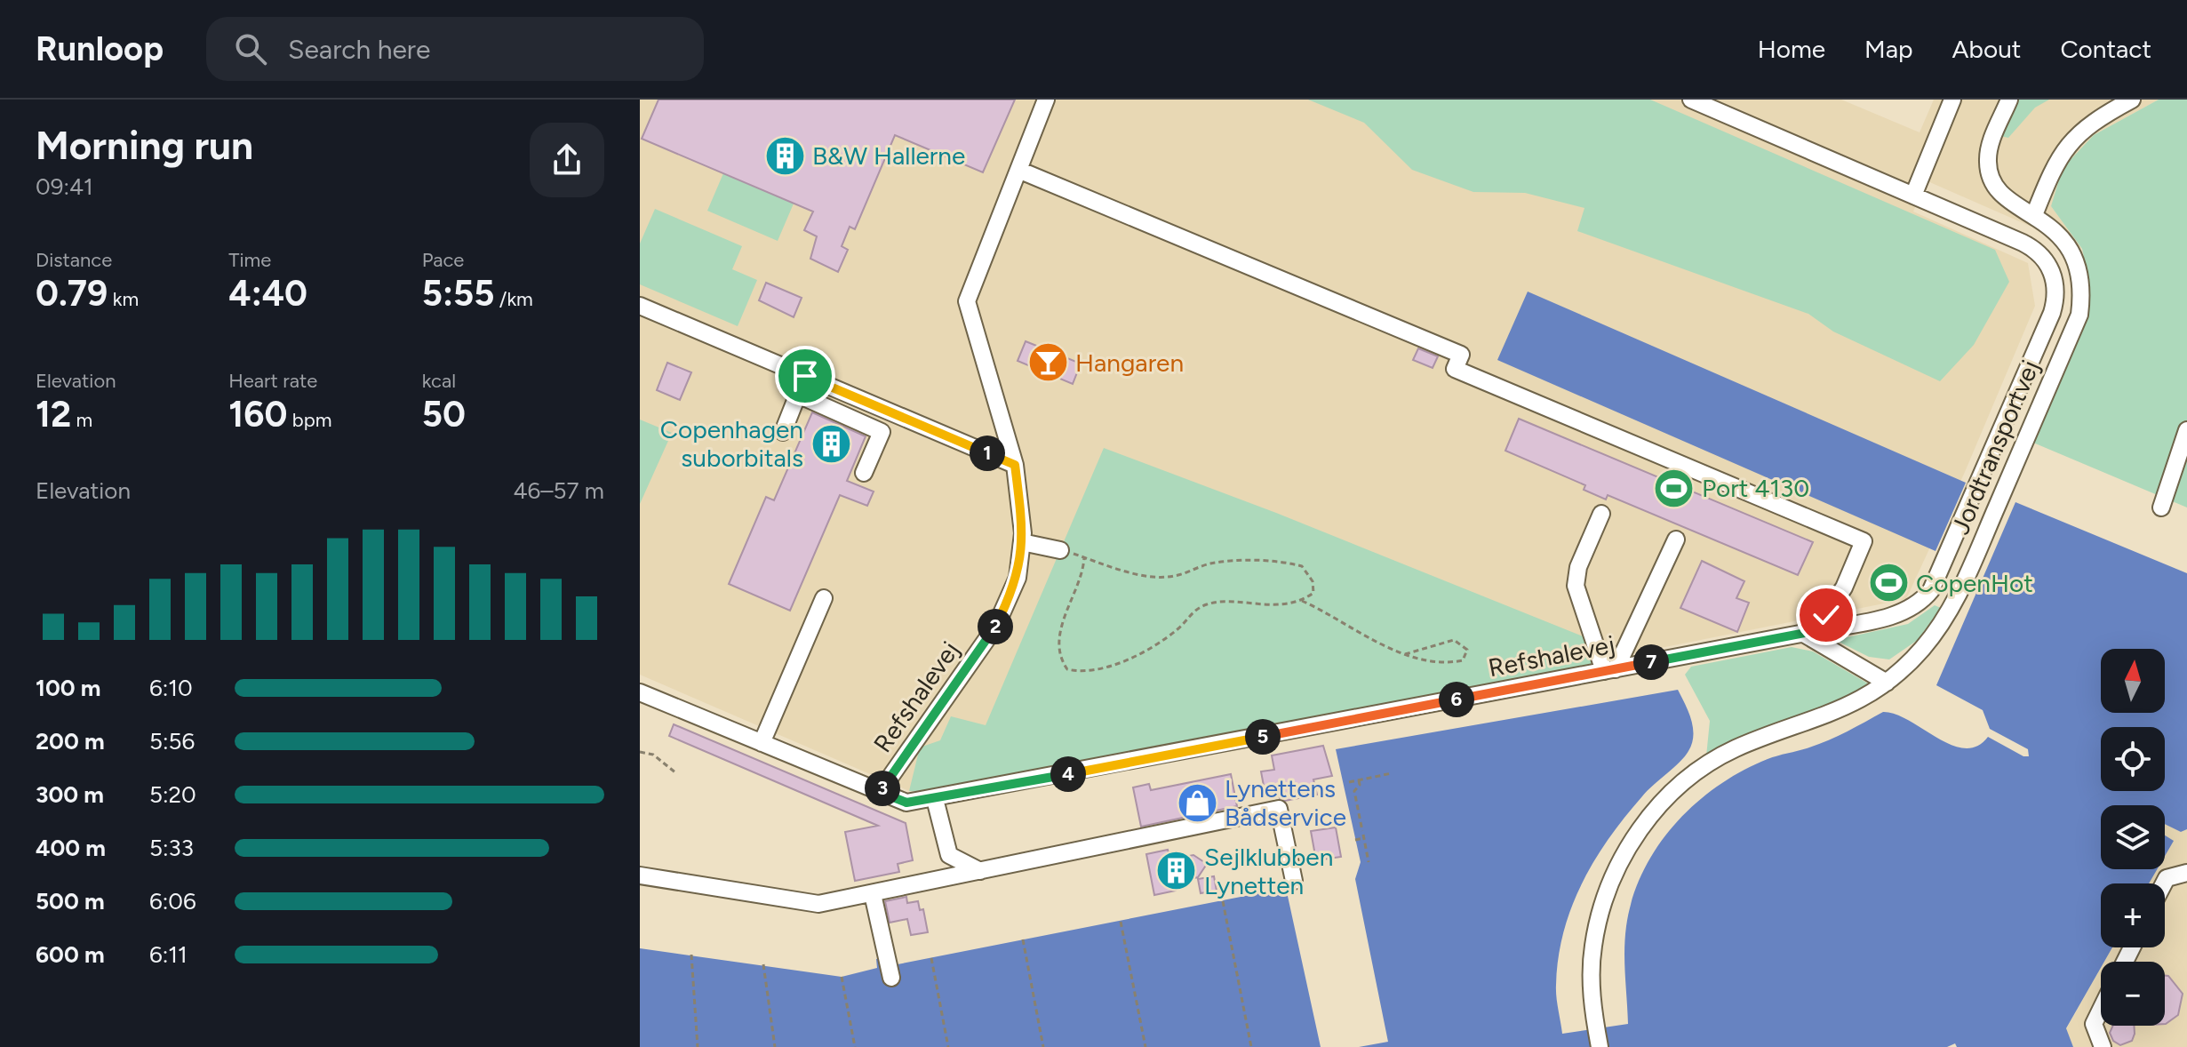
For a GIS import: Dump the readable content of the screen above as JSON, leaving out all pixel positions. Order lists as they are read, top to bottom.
{
  "streets": {
    "street": ["Jordtransportvej", "Refshalevej"]
  },
  "places": {
    "building": ["B&W Hallerne", "Copenhagen suborbitals", "Sejlklubben Lynetten"],
    "bar": ["Hangaren"],
    "sports": ["Port 4130", "CopenHot"],
    "shop": ["Lynettens Bådservice"]
  },
  "north": "top",
  "page": {
    "header": "Runloop",
    "search": "Search here",
    "nav": [
      "Home",
      "Map",
      "About",
      "Contact"
    ],
    "heading": ["Morning run", "09:41"],
    "stats": [
      ["Distance", "0.79 km"],
      ["Time", "4:40"],
      ["Pace", "5:55 /km"],
      ["Elevation", "12 m"],
      ["Heart rate", "160 bpm"],
      ["kcal", "50"]
    ],
    "pins": [
      "1",
      "2",
      "7",
      "6",
      "5",
      "4",
      "3"
    ],
    "chart": ["Elevation", "46–57 m"],
    "map_buttons": ["+", "−"],
    "list": [
      {
        "name": "100 m",
        "note": "6:10"
      },
      {
        "name": "200 m",
        "note": "5:56"
      },
      {
        "name": "300 m",
        "note": "5:20"
      },
      {
        "name": "400 m",
        "note": "5:33"
      },
      {
        "name": "500 m",
        "note": "6:06"
      },
      {
        "name": "600 m",
        "note": "6:11"
      }
    ]
  }
}
